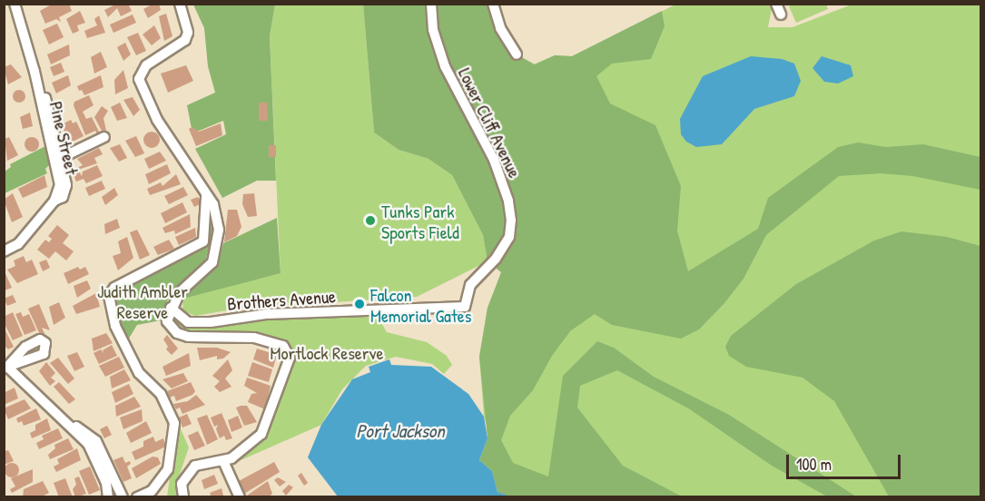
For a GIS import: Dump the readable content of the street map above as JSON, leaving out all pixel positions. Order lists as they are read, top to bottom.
{
  "streets": {
    "street": ["Lower Cliff Avenue", "Pine Street", "Brothers Avenue"]
  },
  "crossings": [
    ["Lower Cliff Avenue", "Brothers Avenue"]
  ],
  "water": ["Port Jackson"],
  "parks": ["Judith Ambler Reserve", "Mortlock Reserve"],
  "places": ["Tunks Park Sports Field", "Falcon Memorial Gates"],
  "scale_bar": "100 m"
}
